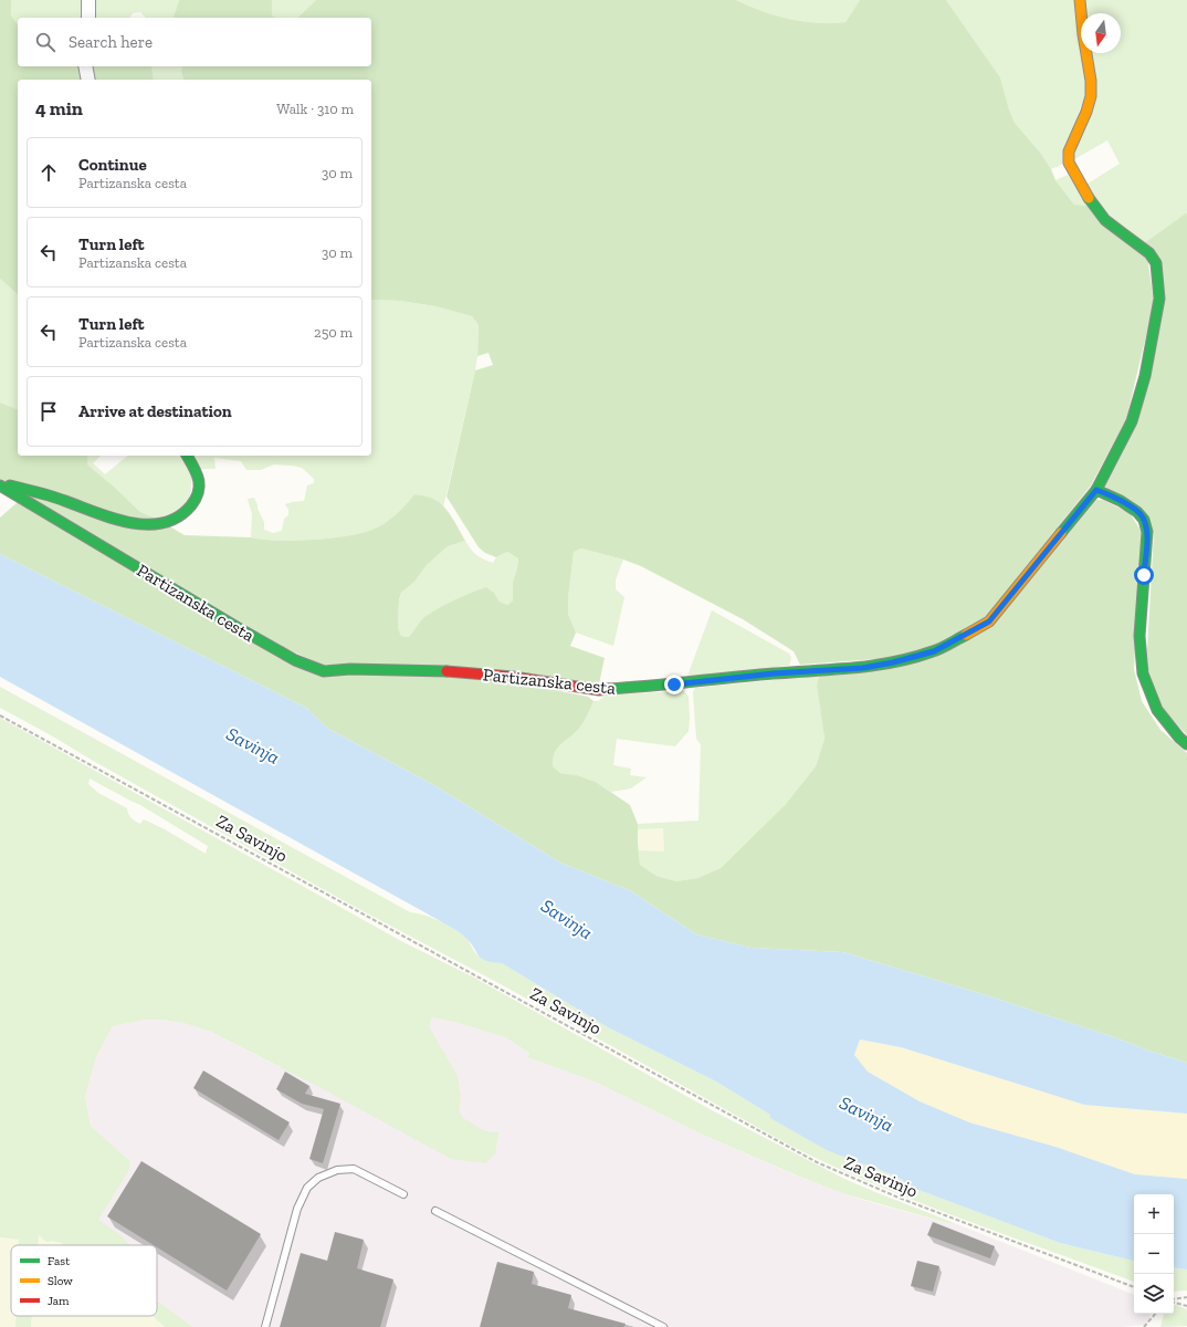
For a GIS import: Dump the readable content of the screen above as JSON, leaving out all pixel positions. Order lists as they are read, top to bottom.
{
  "streets": {
    "street": ["Partizanska cesta"],
    "path": ["Za Savinjo"]
  },
  "water": ["Savinja"],
  "legend": ["Fast", "Slow", "Jam"],
  "north": "bottom",
  "page": {
    "search": "Search here",
    "heading": ["4 min", "Walk · 310 m"],
    "list": [
      ["Continue", "Partizanska cesta", "30 m"],
      ["Turn left", "Partizanska cesta", "30 m"],
      ["Turn left", "Partizanska cesta", "250 m"],
      "Arrive at destination"
    ],
    "map_buttons": ["+", "−"]
  }
}
